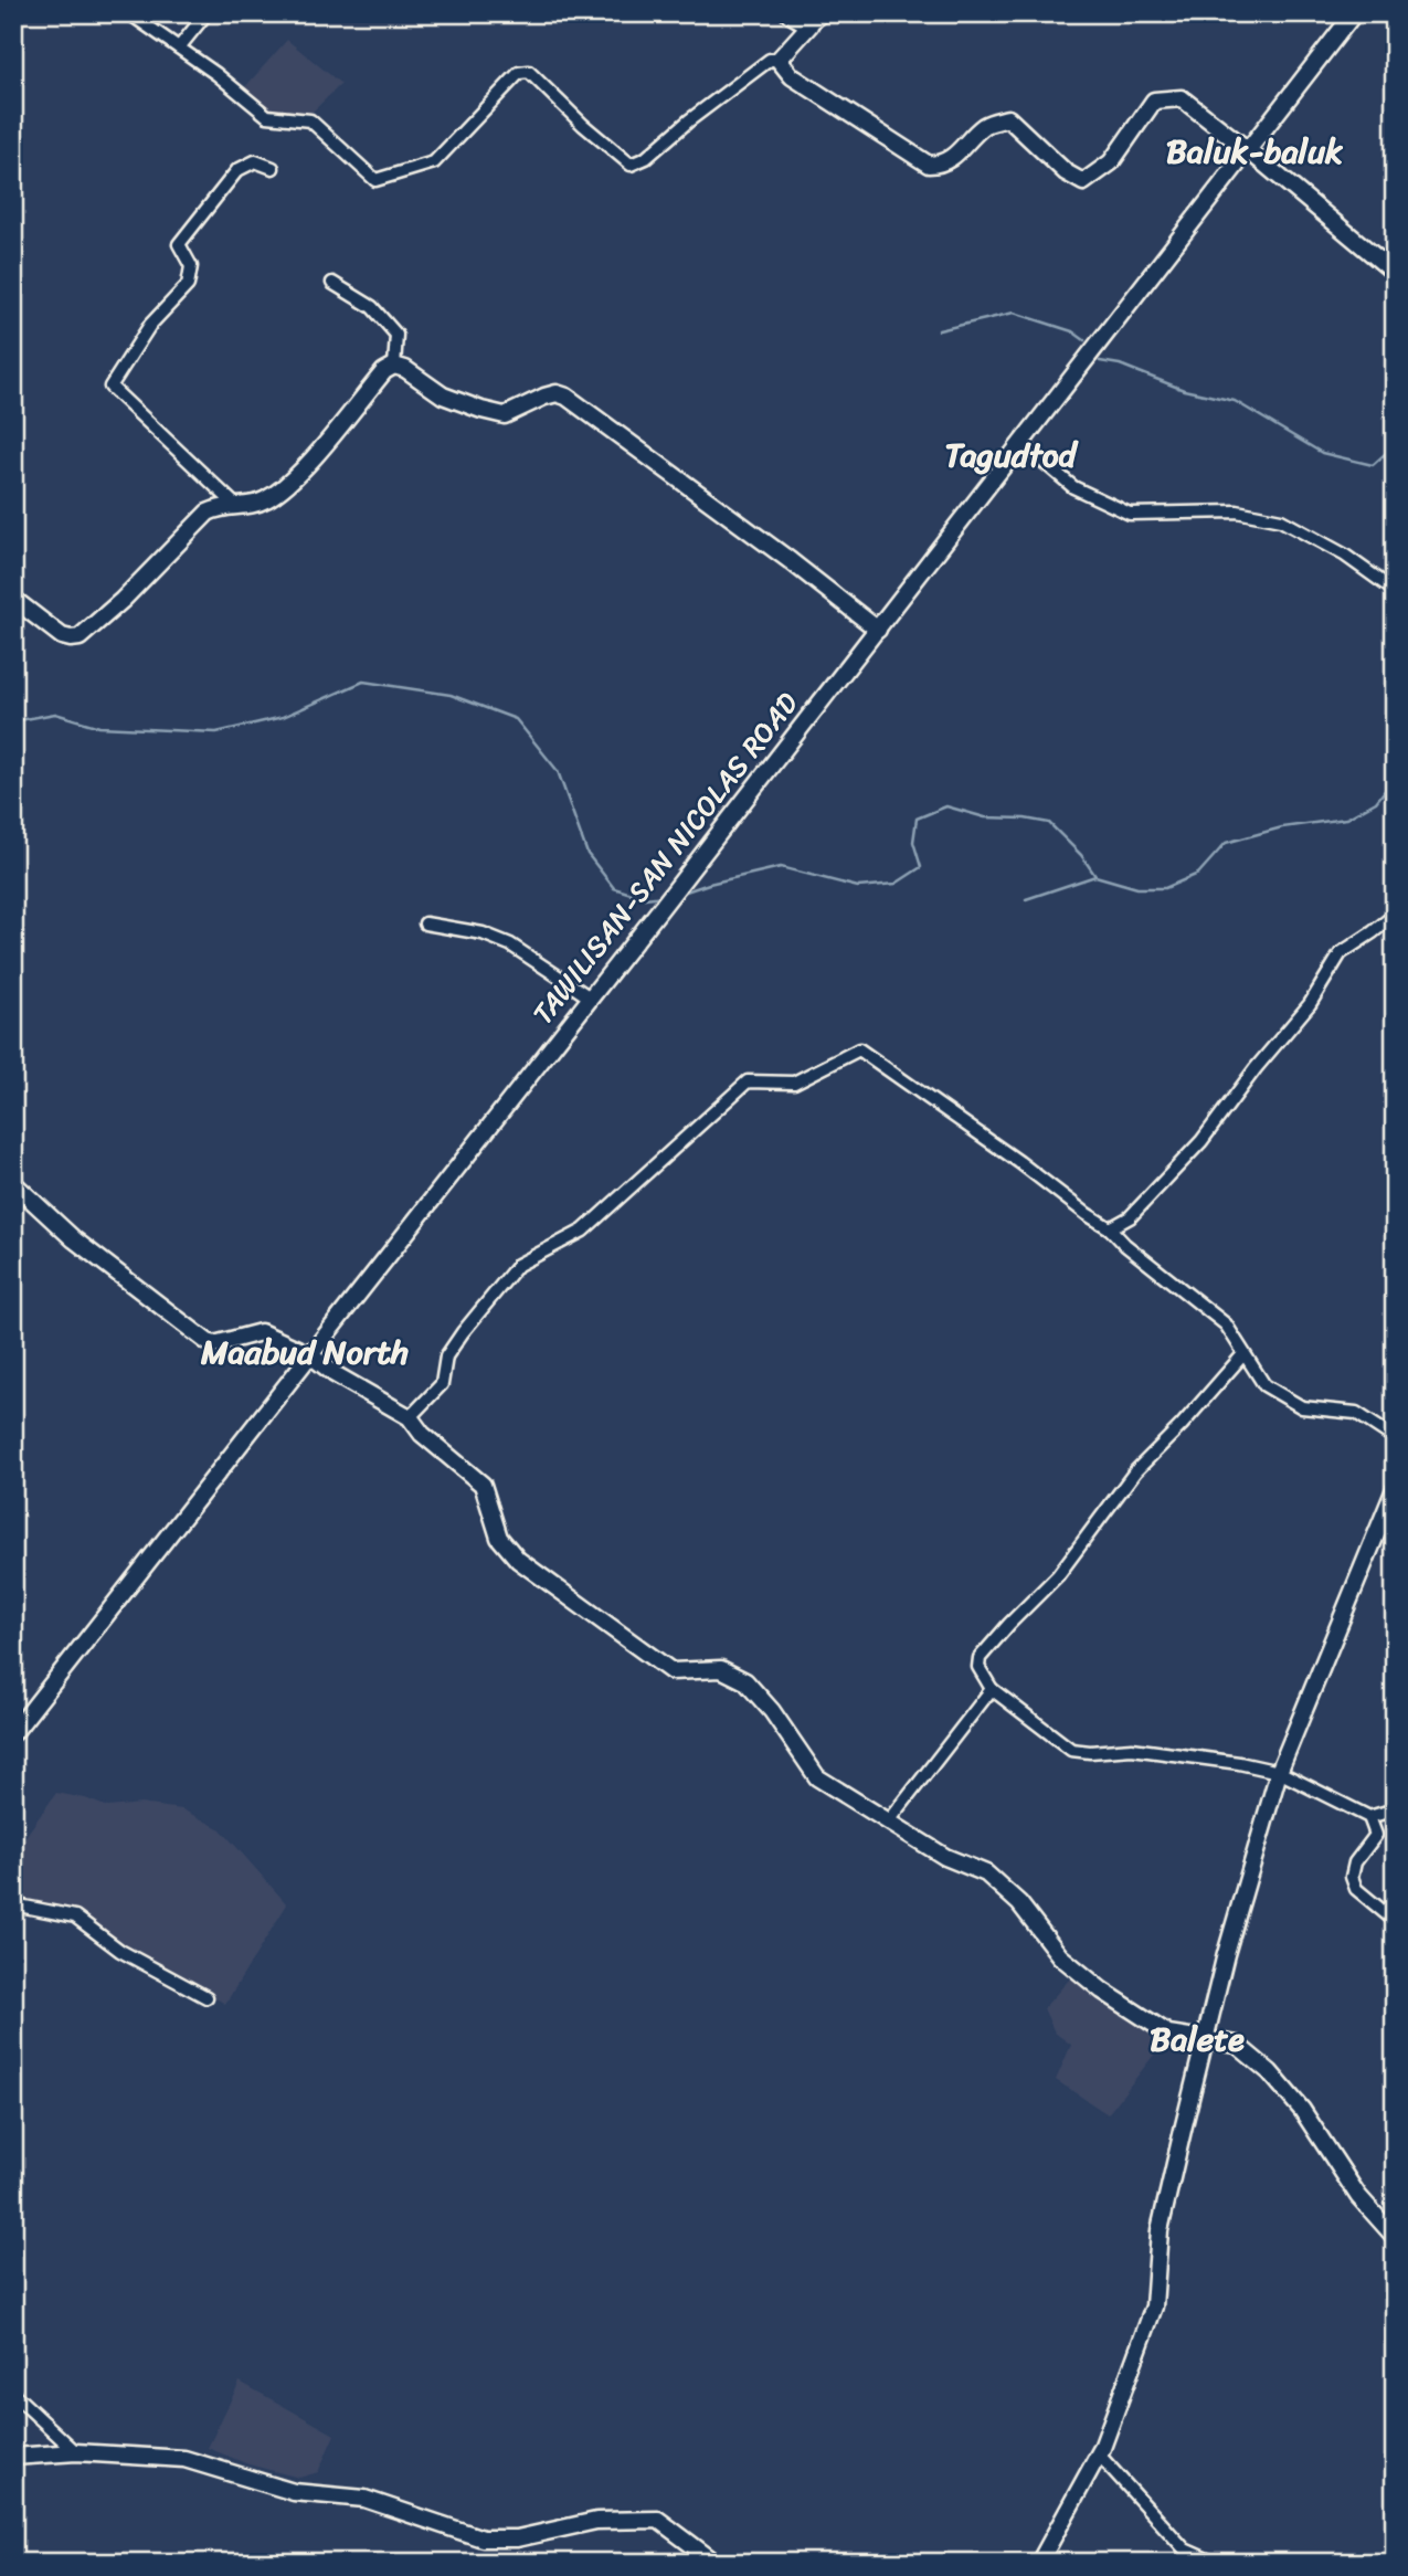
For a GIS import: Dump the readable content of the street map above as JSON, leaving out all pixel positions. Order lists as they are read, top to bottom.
{
  "streets": {
    "street": ["TAWILISAN-SAN NICOLAS ROAD"]
  },
  "districts": [
    "Baluk-baluk",
    "Tagudtod",
    "Maabud North",
    "Balete"
  ]
}
